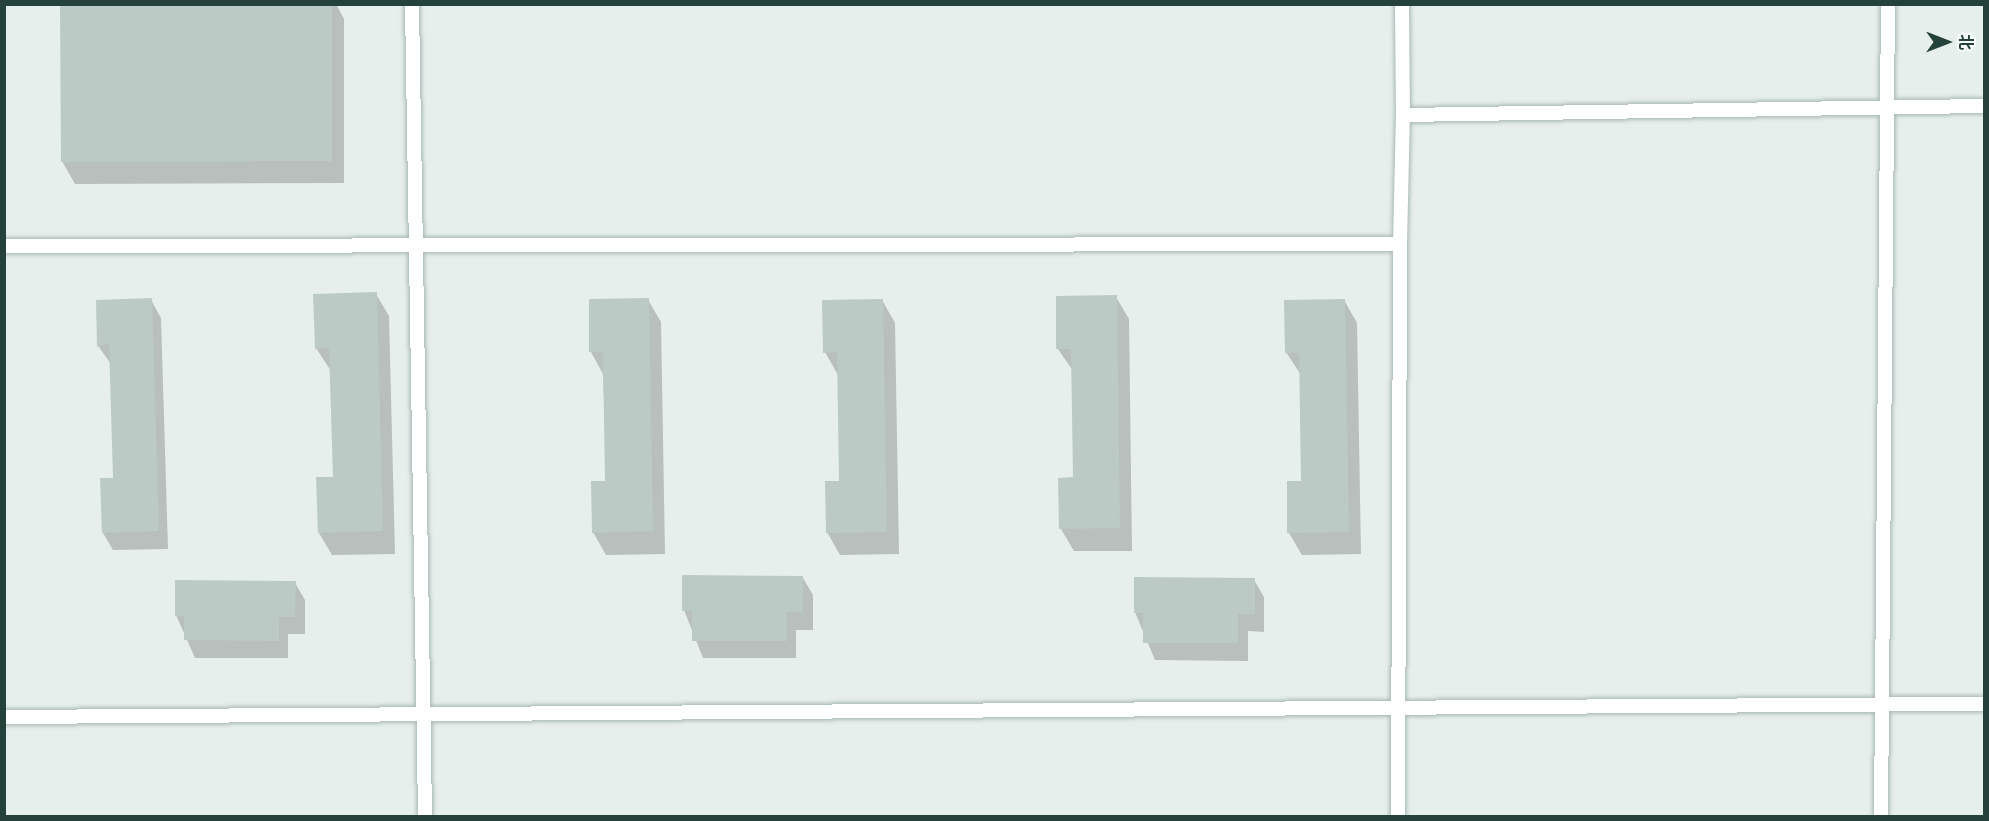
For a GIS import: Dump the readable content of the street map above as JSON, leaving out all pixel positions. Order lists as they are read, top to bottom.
{
  "north": "right"
}
